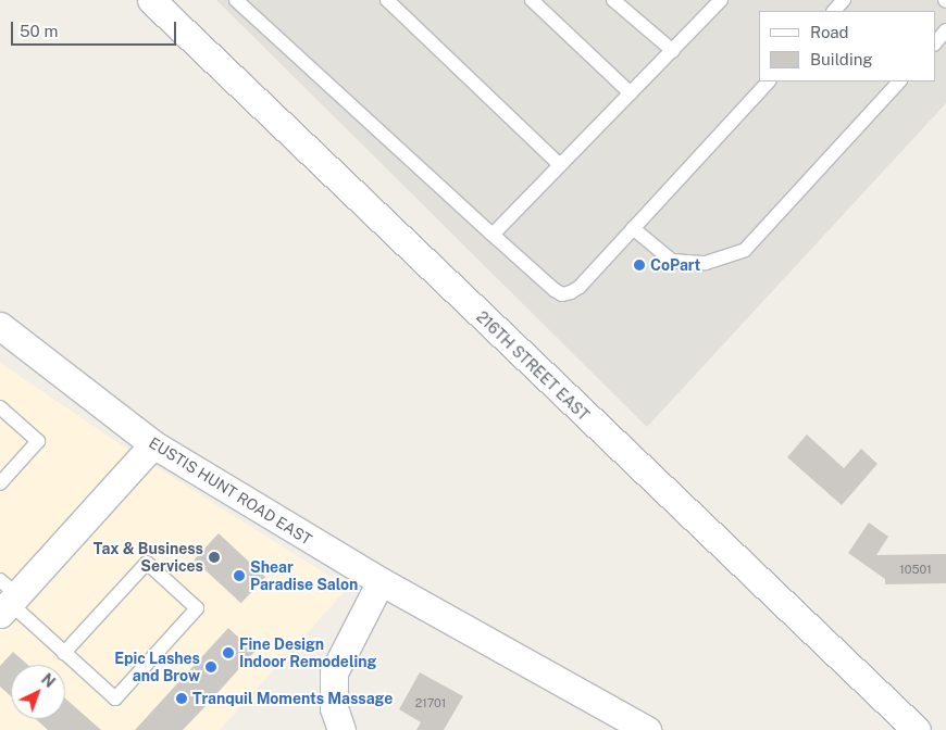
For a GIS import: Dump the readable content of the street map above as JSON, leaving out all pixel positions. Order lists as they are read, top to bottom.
{
  "streets": {
    "street": ["216TH STREET EAST", "EUSTIS HUNT ROAD EAST"]
  },
  "places": [
    "CoPart",
    "Tax & Business Services",
    "Shear Paradise Salon",
    "Fine Design Indoor Remodeling",
    "Epic Lashes and Brow",
    "Tranquil Moments Massage"
  ],
  "house_numbers": ["10501", "21701"],
  "legend": ["Road", "Building"],
  "scale_bar": "50 m",
  "north": "top right"
}
